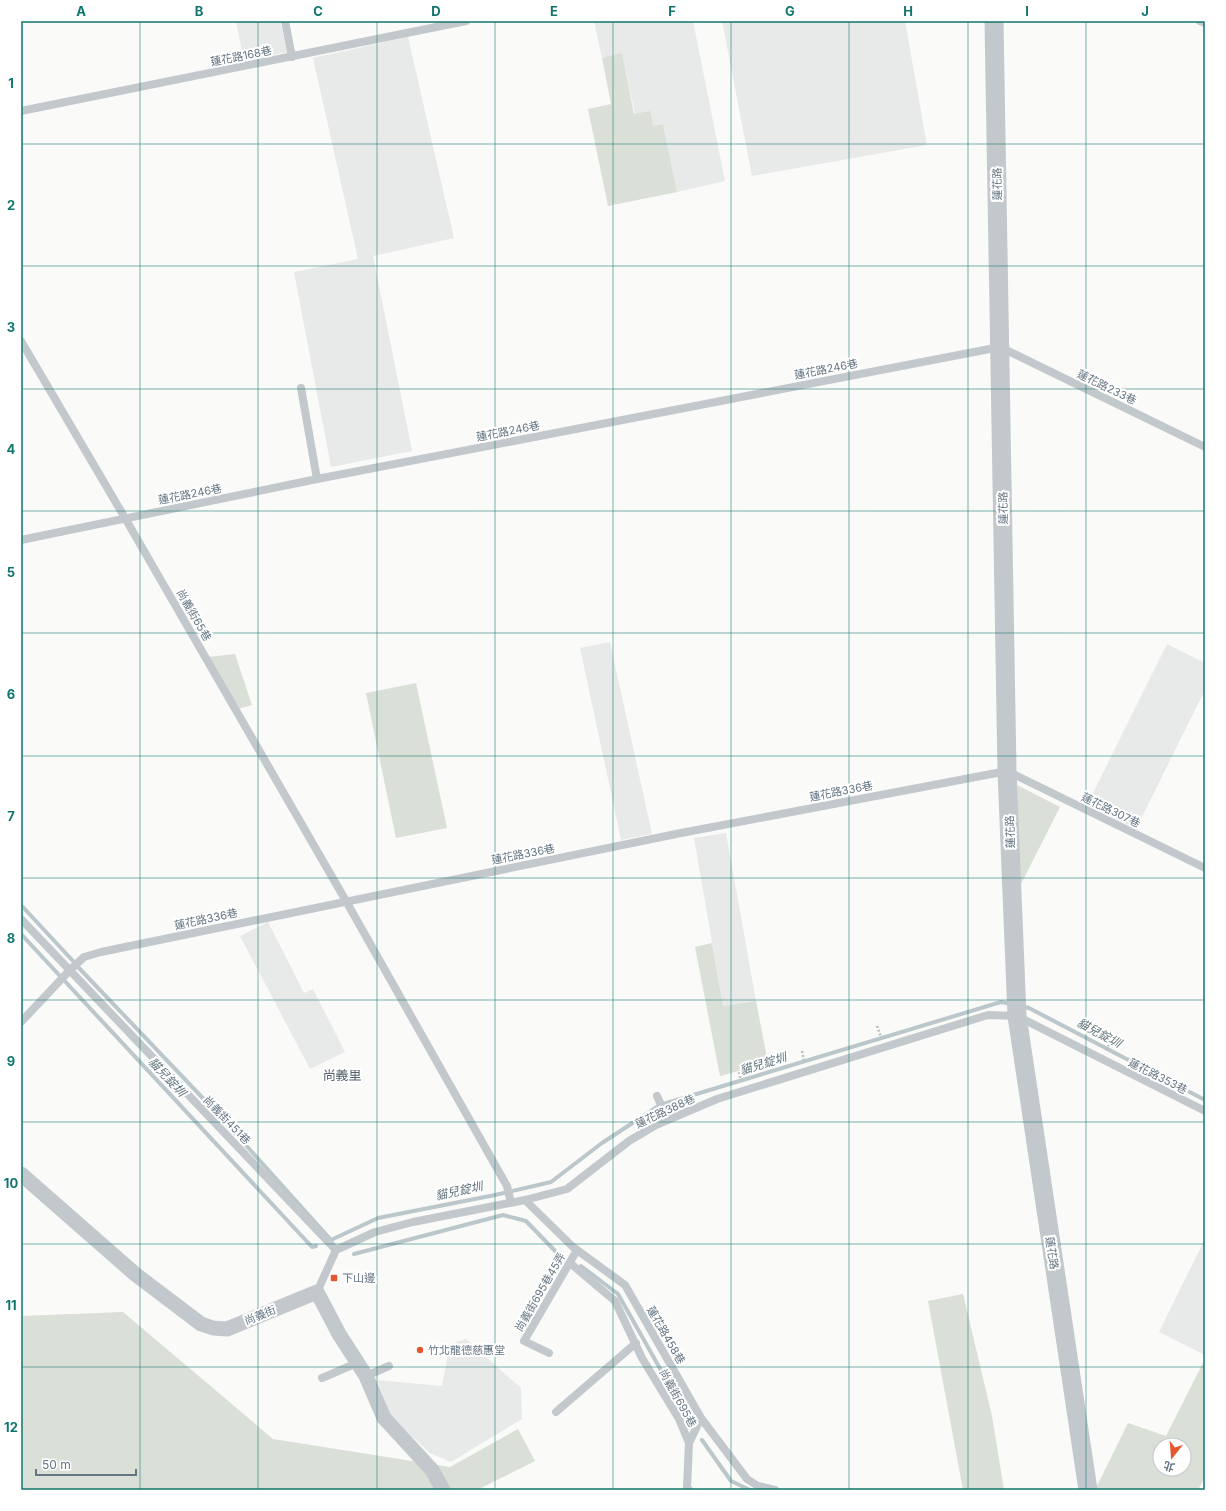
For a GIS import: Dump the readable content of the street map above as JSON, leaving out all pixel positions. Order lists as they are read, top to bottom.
{
  "streets": {
    "street": ["蓮花路", "尚義街"],
    "lane": [
      "蓮花路168巷",
      "蓮花路246巷",
      "蓮花路233巷",
      "尚義街65巷",
      "蓮花路336巷",
      "蓮花路307巷",
      "蓮花路353巷",
      "蓮花路388巷",
      "尚義街451巷",
      "尚義街695巷45弄",
      "蓮花路458巷",
      "尚義街695巷"
    ]
  },
  "crossings": [
    ["蓮花路", "蓮花路246巷"],
    ["蓮花路", "蓮花路233巷"],
    ["蓮花路", "蓮花路336巷"],
    ["蓮花路", "蓮花路307巷"],
    ["蓮花路", "蓮花路353巷"],
    ["蓮花路", "蓮花路388巷"],
    ["蓮花路246巷", "蓮花路233巷"],
    ["蓮花路246巷", "尚義街65巷"],
    ["尚義街65巷", "蓮花路336巷"],
    ["尚義街65巷", "蓮花路388巷"],
    ["蓮花路336巷", "蓮花路307巷"],
    ["蓮花路336巷", "尚義街451巷"],
    ["蓮花路353巷", "蓮花路388巷"],
    ["蓮花路388巷", "尚義街451巷"],
    ["蓮花路388巷", "蓮花路458巷"],
    ["尚義街695巷45弄", "蓮花路458巷"],
    ["尚義街695巷45弄", "尚義街695巷"]
  ],
  "districts": ["尚義里"],
  "water": ["貓兒錠圳"],
  "places": {
    "transit": ["下山邊"],
    "other": ["竹北龍德慈惠堂"]
  },
  "scale_bar": "50 m",
  "north": "bottom",
  "grid": {
    "columns": [
      "A",
      "B",
      "C",
      "D",
      "E",
      "F",
      "G",
      "H",
      "I",
      "J"
    ],
    "rows": [
      "1",
      "2",
      "3",
      "4",
      "5",
      "6",
      "7",
      "8",
      "9",
      "10",
      "11",
      "12"
    ]
  }
}
